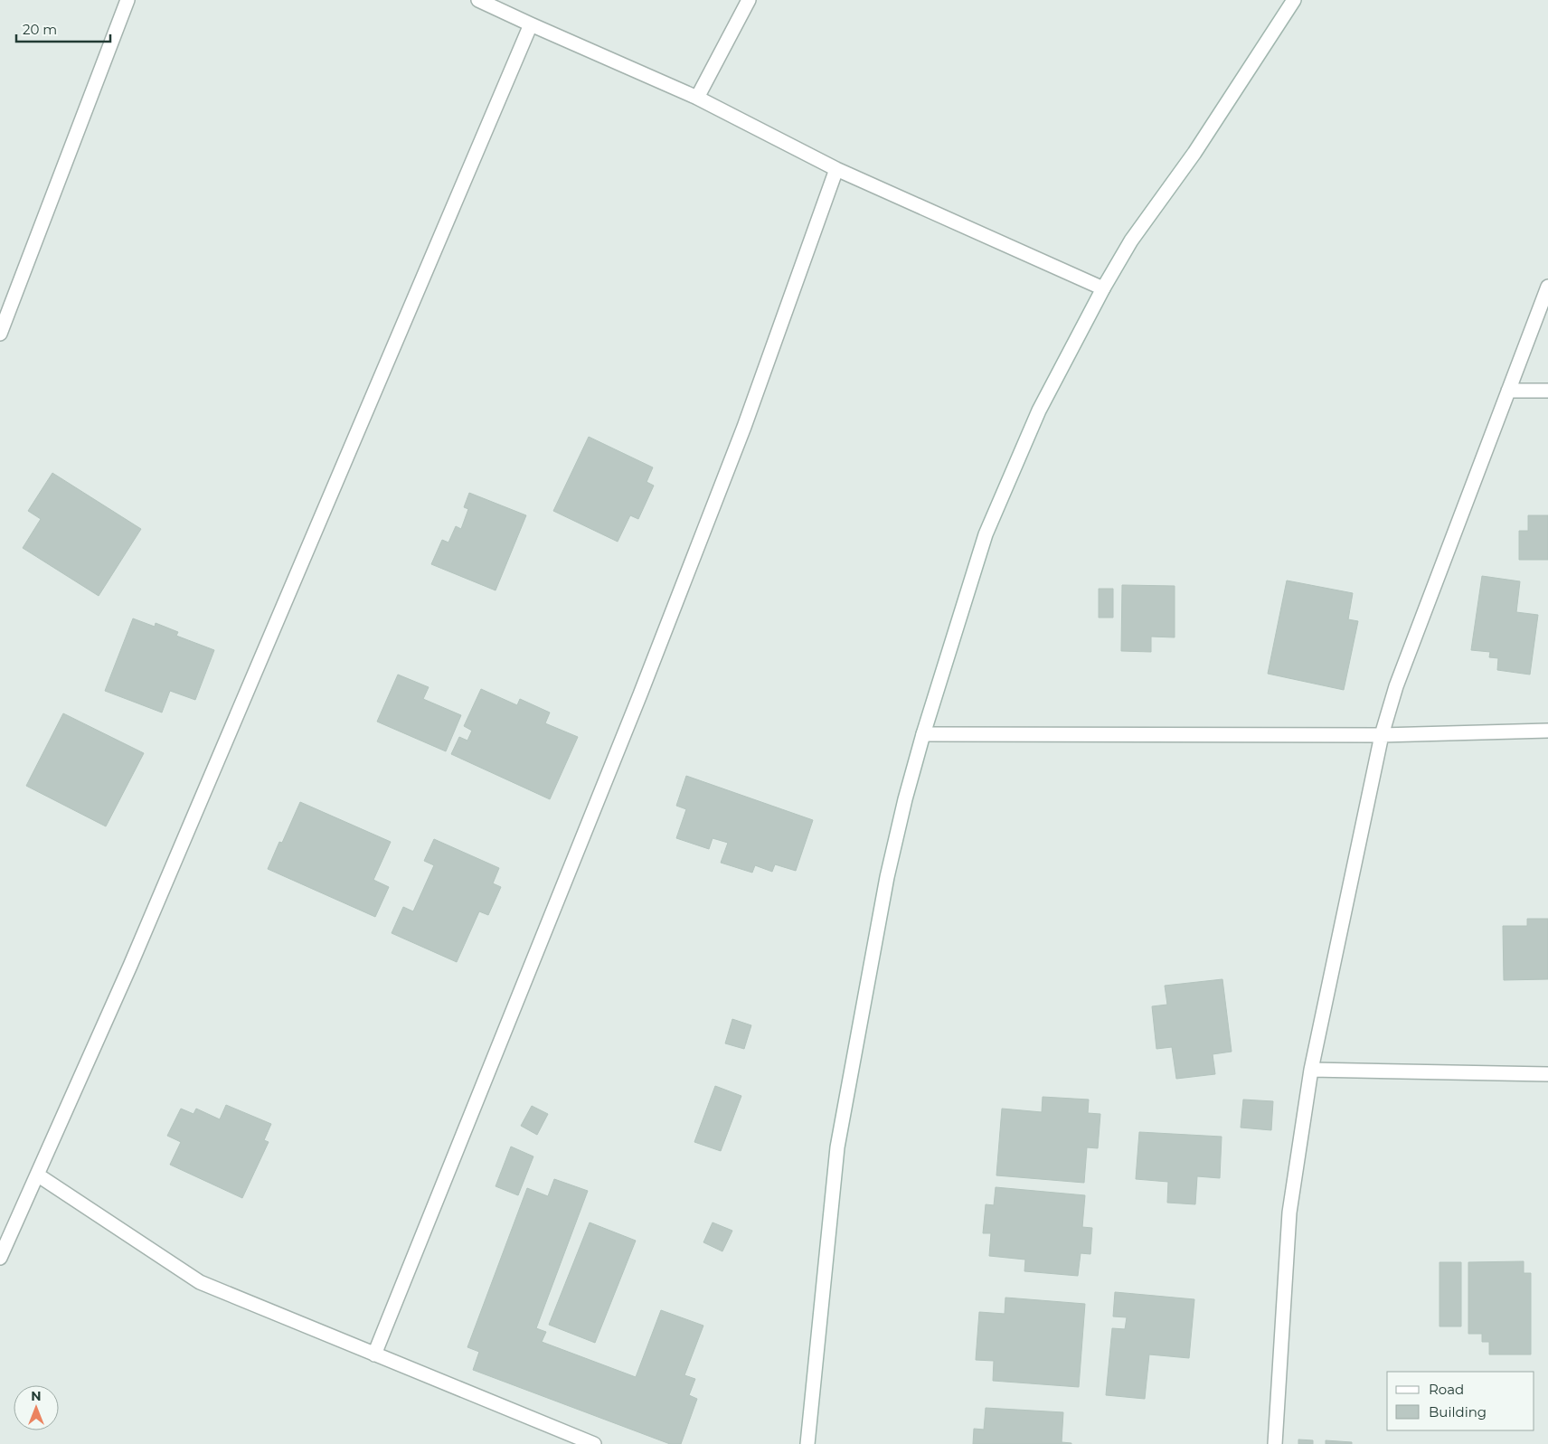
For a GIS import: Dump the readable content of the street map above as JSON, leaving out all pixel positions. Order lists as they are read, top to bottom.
{
  "legend": ["Road", "Building"],
  "scale_bar": "20 m",
  "north": "top"
}
